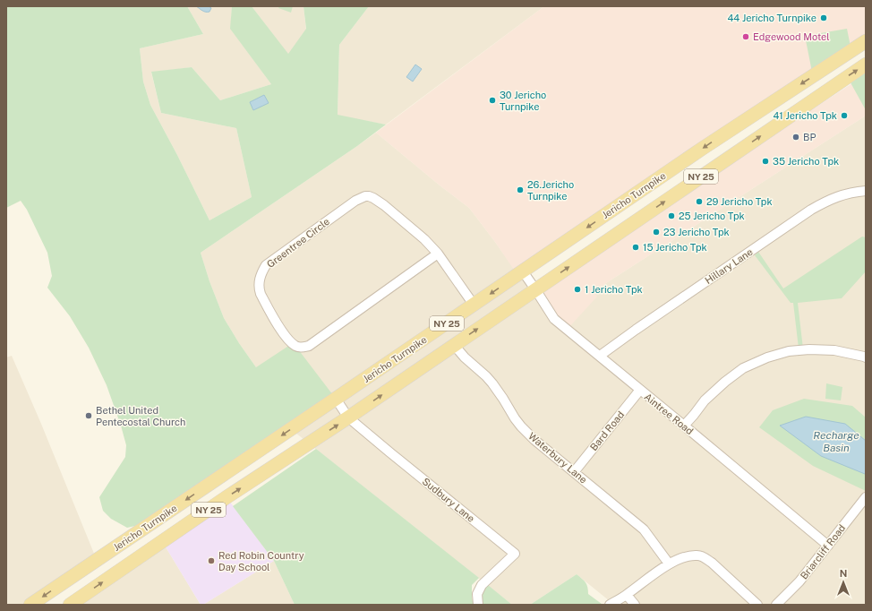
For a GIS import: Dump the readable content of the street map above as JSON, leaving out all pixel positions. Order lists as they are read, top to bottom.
{
  "streets": {
    "main road": ["NY 25", "Jericho Turnpike"],
    "street": [
      "Greentree Circle",
      "Hillary Lane",
      "Aintree Road",
      "Bard Road",
      "Waterbury Lane",
      "Sudbury Lane",
      "Briarcliff Road"
    ]
  },
  "crossings": [
    ["NY 25", "Aintree Road"],
    ["NY 25", "Waterbury Lane"],
    ["NY 25", "Sudbury Lane"],
    ["Jericho Turnpike", "Greentree Circle"],
    ["Jericho Turnpike", "Aintree Road"],
    ["Jericho Turnpike", "Sudbury Lane"],
    ["Hillary Lane", "Aintree Road"],
    ["Aintree Road", "Bard Road"],
    ["Aintree Road", "Briarcliff Road"],
    ["Bard Road", "Waterbury Lane"]
  ],
  "water": ["Recharge Basin"],
  "places": [
    "44 Jericho Turnpike",
    "Edgewood Motel",
    "30 Jericho Turnpike",
    "41 Jericho Tpk",
    "BP",
    "35 Jericho Tpk",
    "26.Jericho Turnpike",
    "29 Jericho Tpk",
    "25 Jericho Tpk",
    "23 Jericho Tpk",
    "15 Jericho Tpk",
    "1 Jericho Tpk",
    "Bethel United Pentecostal Church",
    "Red Robin Country Day School"
  ],
  "north": "top"
}
